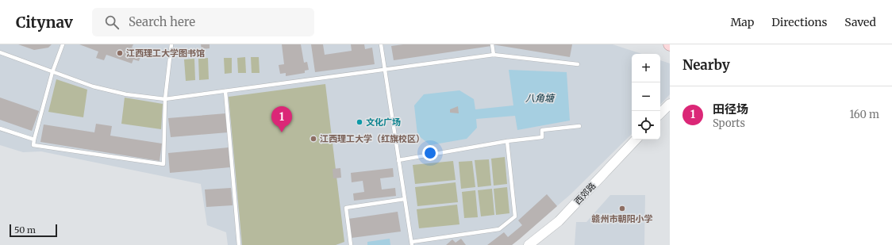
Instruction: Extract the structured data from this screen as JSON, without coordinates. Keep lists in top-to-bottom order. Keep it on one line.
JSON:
{"streets":{"street":["西郊路"]},"water":["八角塘"],"places":["江西理工大学图书馆","文化广场","江西理工大学（红旗校区）","赣州市朝阳小学"],"scale_bar":"50 m","page":{"header":"Citynav","search":"Search here","nav":["Map","Directions","Saved"],"heading":"Nearby","map_buttons":["+","−"],"list":[{"mark":"1","name":"田径场","note":"Sports","value":"160 m"}],"pins":"1","scale":"50 m"}}
